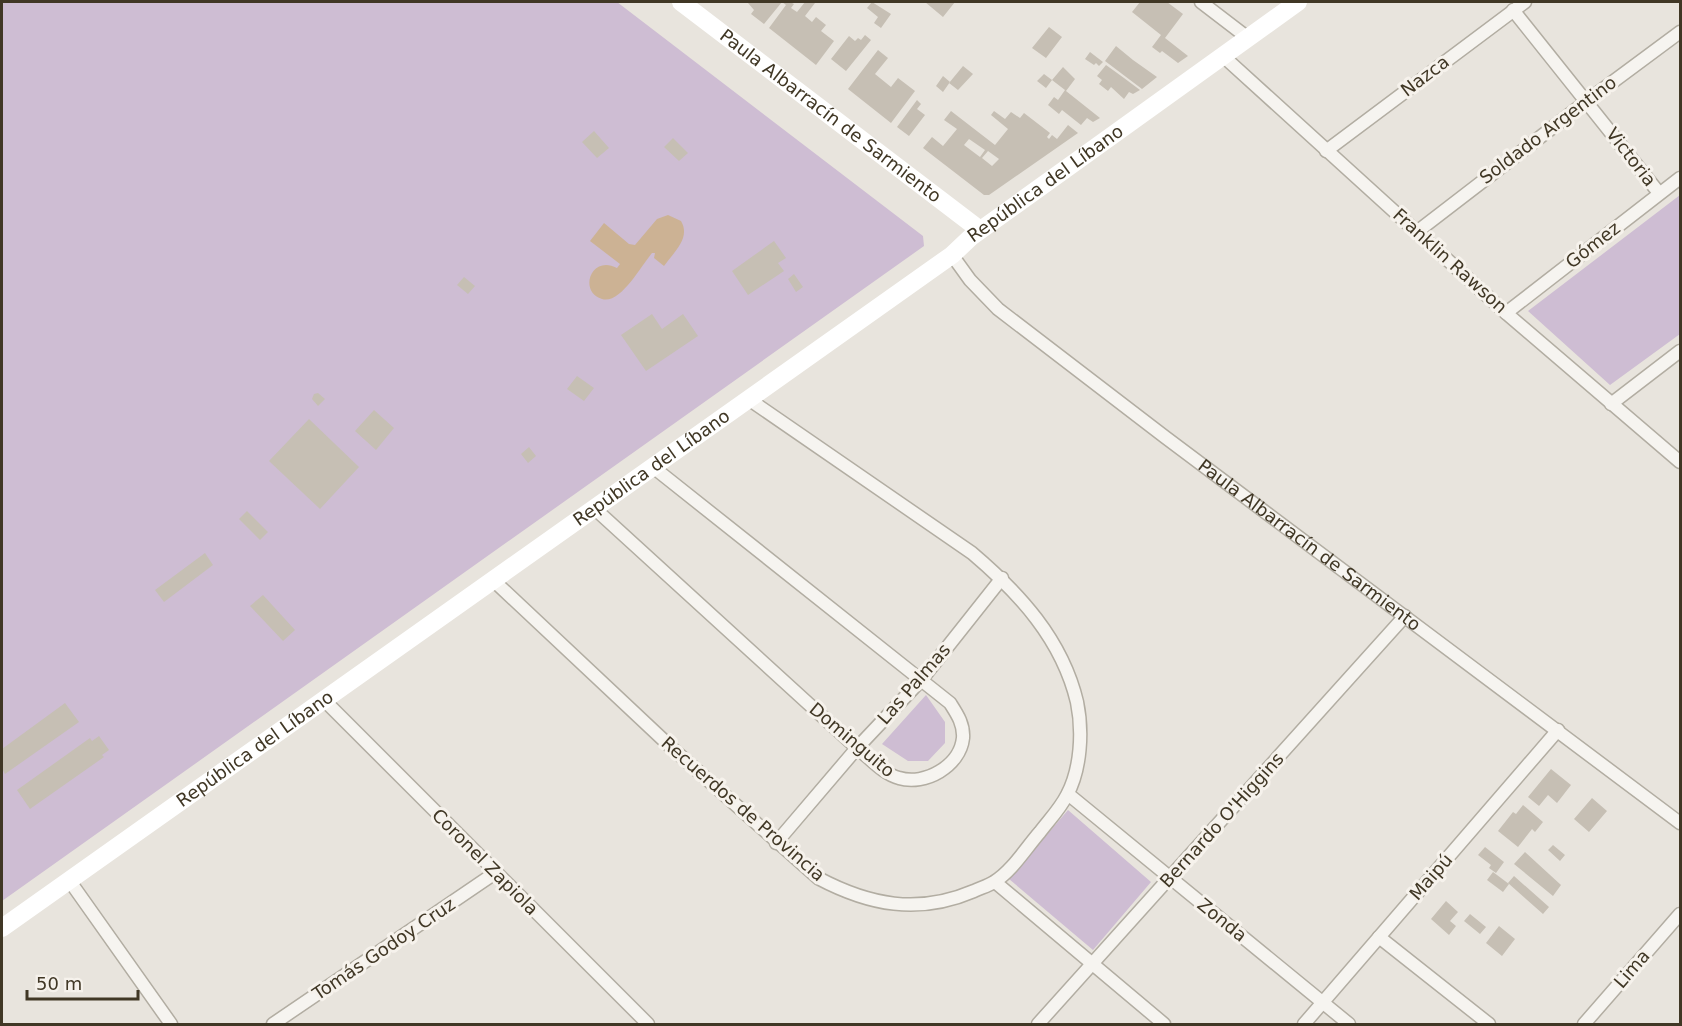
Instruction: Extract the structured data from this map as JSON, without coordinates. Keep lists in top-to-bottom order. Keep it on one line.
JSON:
{"streets":{"main road":["Paula Albarracín de Sarmiento","República del Líbano"],"street":["Nazca","Soldado Argentino","Victoria","Gómez","Franklin Rawson","Las Palmas","Dominguito","Recuerdos de Provincia","Bernardo O'Higgins","Coronel Zapiola","Maipú","Zonda","Tomás Godoy Cruz","Lima"]},"crossings":[["Nazca","Victoria"],["Nazca","Franklin Rawson"],["Paula Albarracín de Sarmiento","República del Líbano"],["Paula Albarracín de Sarmiento","Bernardo O'Higgins"],["Paula Albarracín de Sarmiento","Maipú"],["Soldado Argentino","Victoria"],["Soldado Argentino","Franklin Rawson"],["Victoria","Gómez"],["República del Líbano","Franklin Rawson"],["República del Líbano","Dominguito"],["República del Líbano","Recuerdos de Provincia"],["República del Líbano","Coronel Zapiola"],["Gómez","Franklin Rawson"],["Las Palmas","Dominguito"],["Las Palmas","Recuerdos de Provincia"],["Recuerdos de Provincia","Zonda"],["Bernardo O'Higgins","Zonda"],["Coronel Zapiola","Tomás Godoy Cruz"],["Maipú","Zonda"]],"scale_bar":"50 m"}
